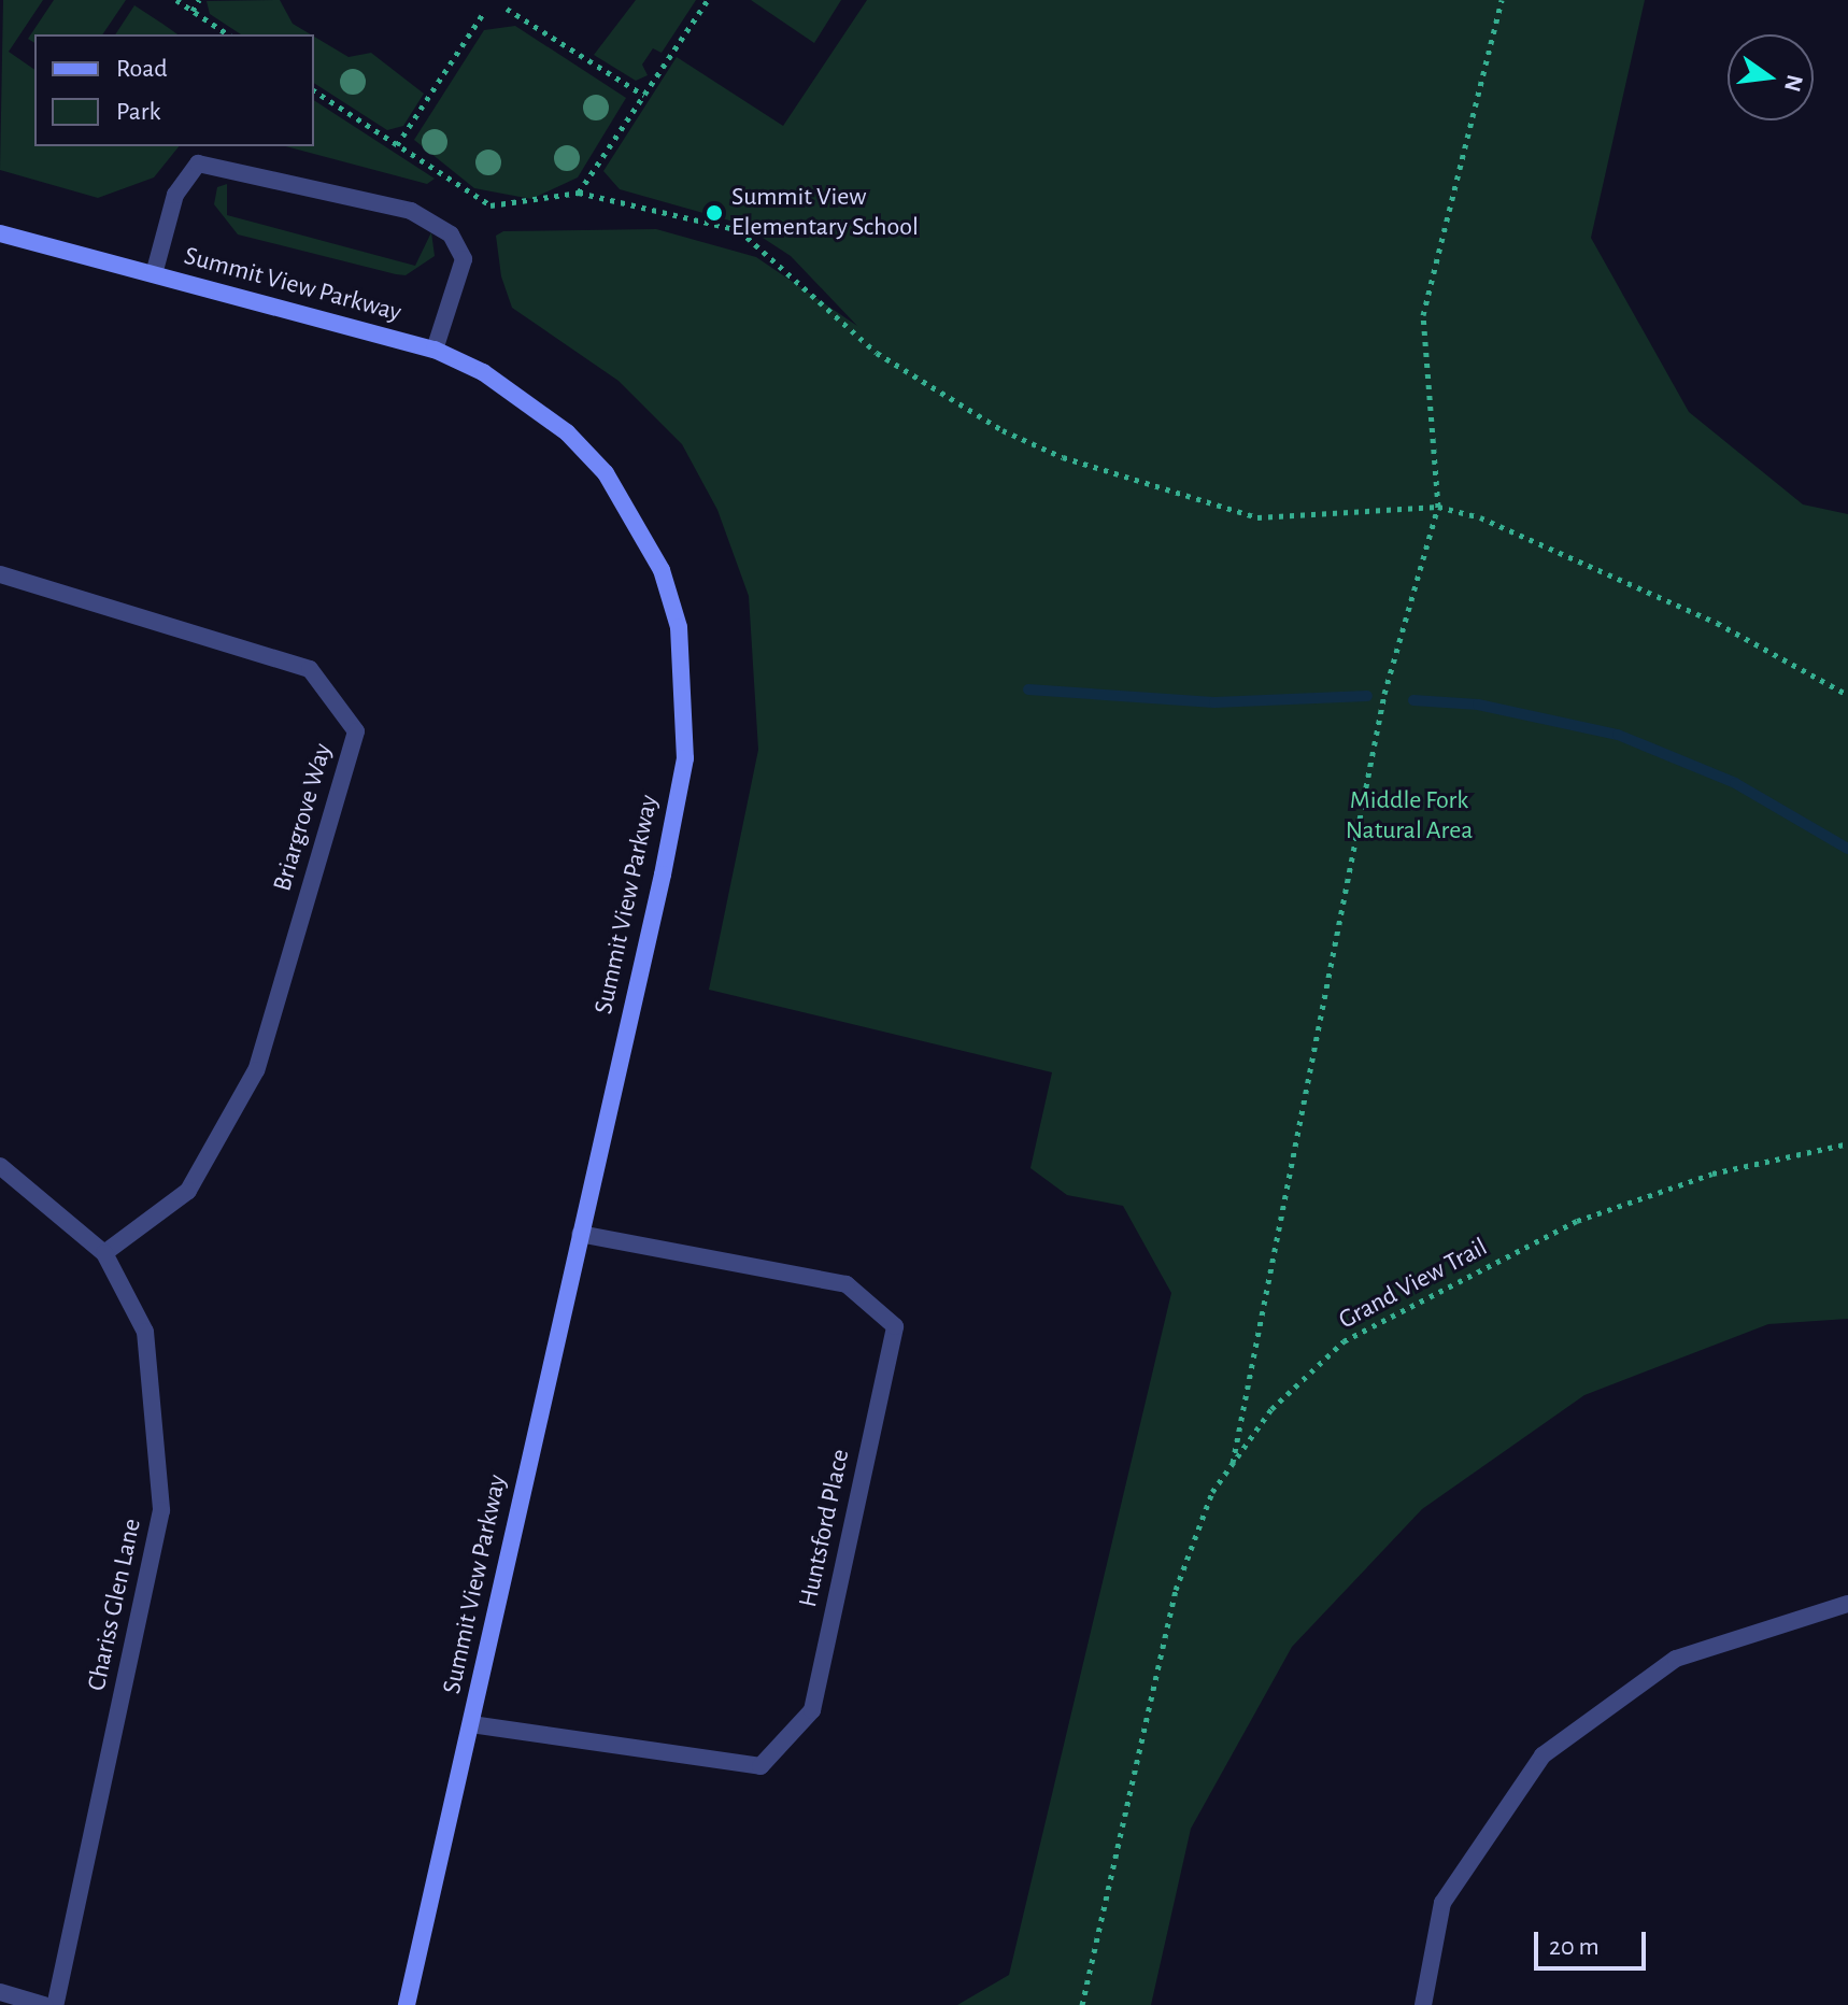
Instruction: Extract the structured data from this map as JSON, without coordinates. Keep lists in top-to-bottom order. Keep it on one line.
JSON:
{"streets":{"street":["Summit View Parkway","Briargrove Way","Huntsford Place","Chariss Glen Lane"],"path":["Grand View Trail"]},"crossings":[["Summit View Parkway","Huntsford Place"],["Briargrove Way","Chariss Glen Lane"]],"parks":["Middle Fork Natural Area"],"places":["Summit View Elementary School"],"legend":["Road","Park"],"scale_bar":"20 m","north":"right"}
